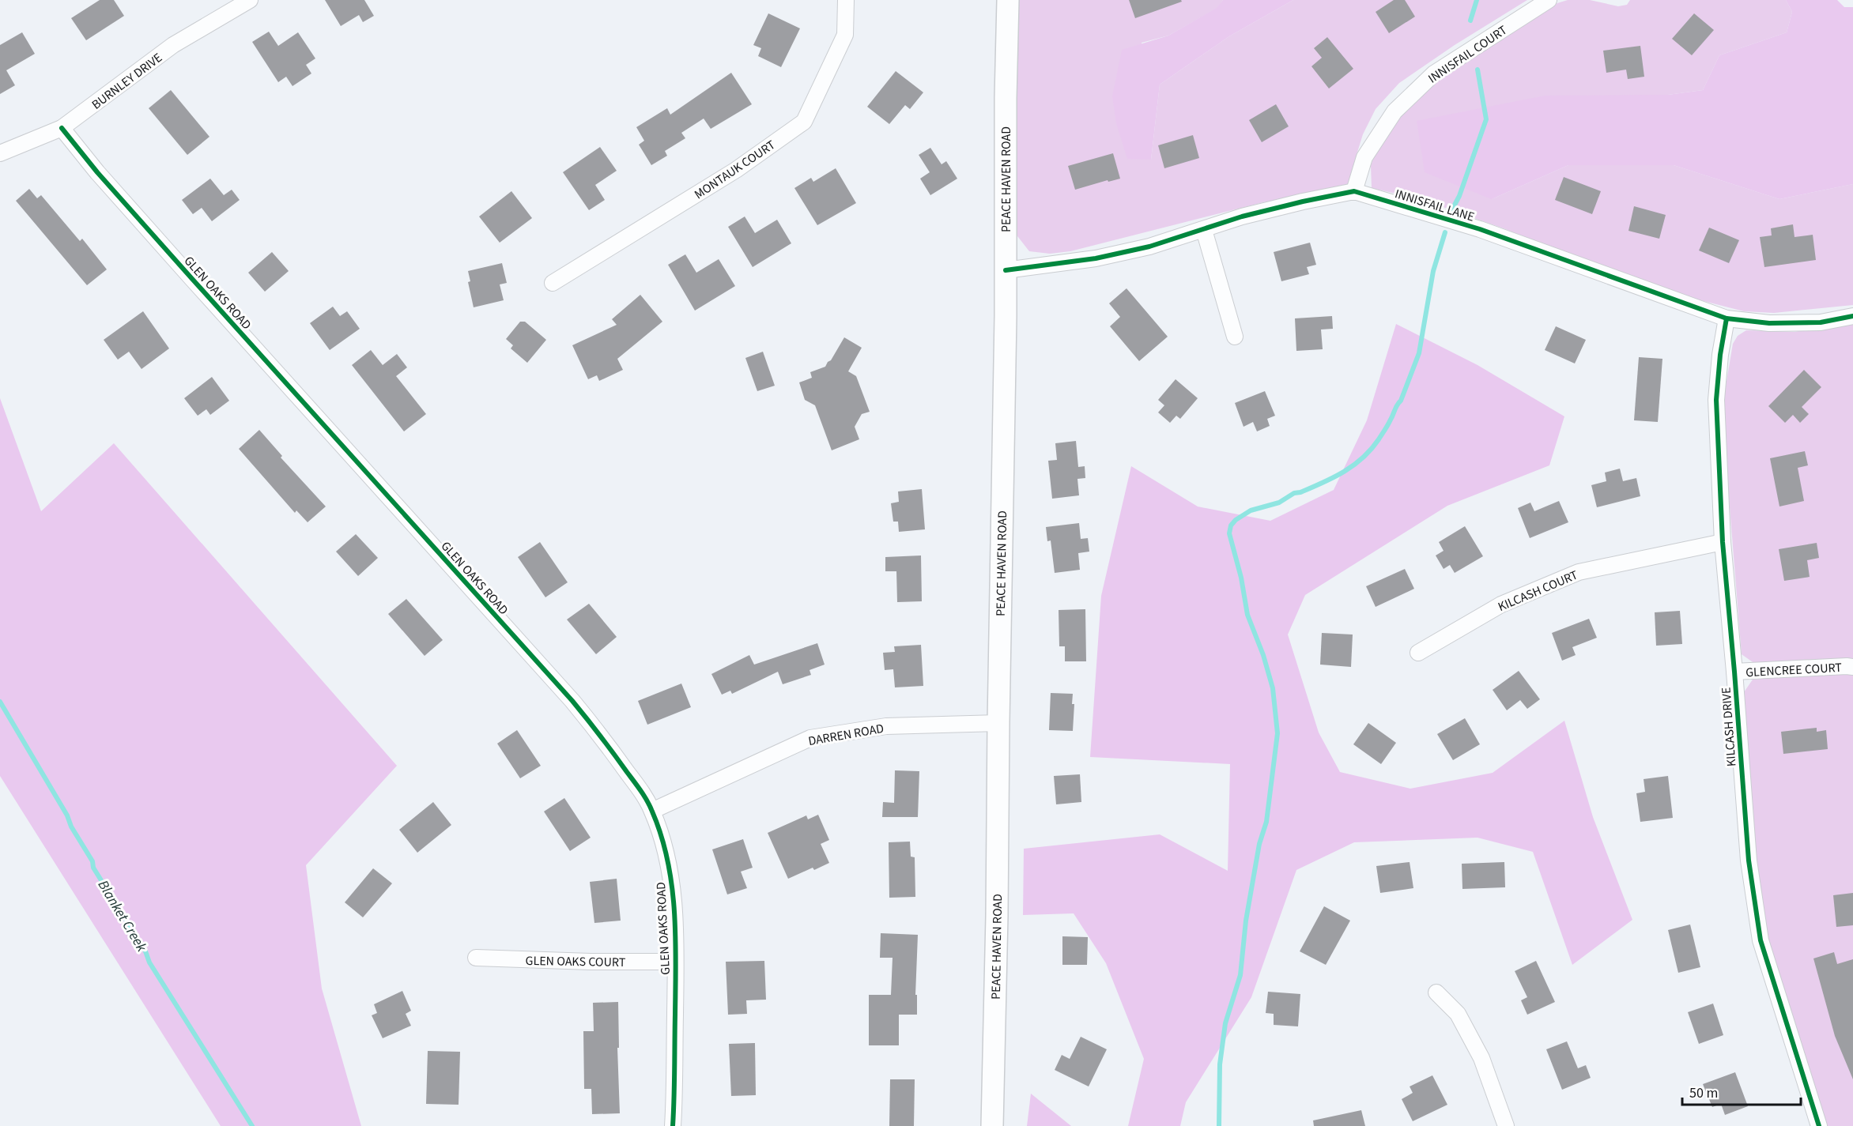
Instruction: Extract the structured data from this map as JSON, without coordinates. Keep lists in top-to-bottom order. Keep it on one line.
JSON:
{"streets":{"main road":["PEACE HAVEN ROAD"],"street":["INNISFAIL COURT","BURNLEY DRIVE","MONTAUK COURT","INNISFAIL LANE","GLEN OAKS ROAD","KILCASH COURT","GLENCREE COURT","KILCASH DRIVE","DARREN ROAD","GLEN OAKS COURT"]},"crossings":[["INNISFAIL COURT","INNISFAIL LANE"],["BURNLEY DRIVE","GLEN OAKS ROAD"],["PEACE HAVEN ROAD","INNISFAIL LANE"],["PEACE HAVEN ROAD","DARREN ROAD"],["INNISFAIL LANE","KILCASH DRIVE"],["GLEN OAKS ROAD","DARREN ROAD"],["GLEN OAKS ROAD","GLEN OAKS COURT"],["KILCASH COURT","KILCASH DRIVE"],["GLENCREE COURT","KILCASH DRIVE"]],"water":["Blanket Creek"],"scale_bar":"50 m"}
